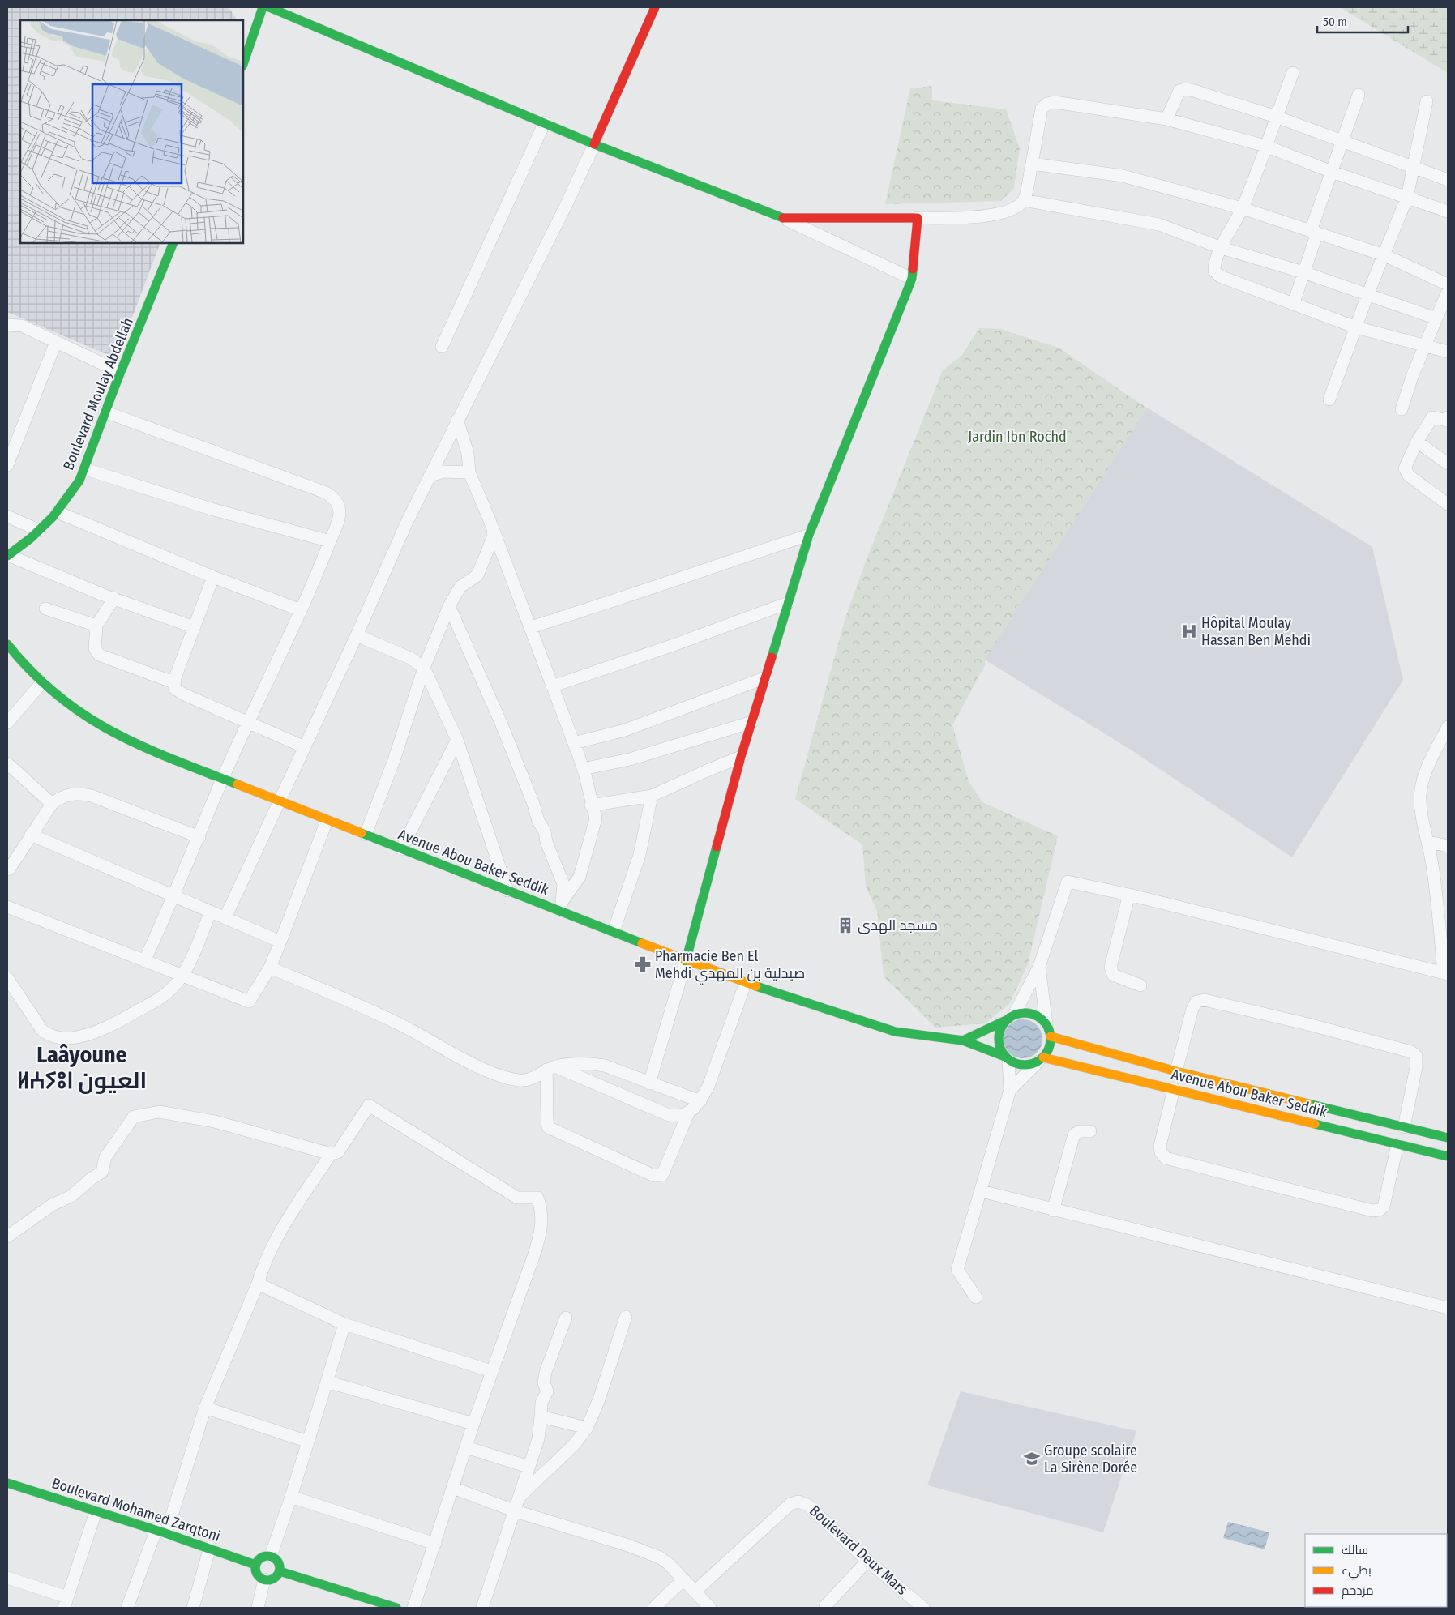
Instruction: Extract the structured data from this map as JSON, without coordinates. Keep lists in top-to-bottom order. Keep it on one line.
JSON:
{"streets":{"main road":["Boulevard Moulay Abdellah","Avenue Abou Baker Seddik","Boulevard Mohamed Zarqtoni"],"street":["Boulevard Deux Mars"]},"districts":["Laâyoune ⵍⵄⵢⵓⵏ العيون"],"parks":["Jardin Ibn Rochd"],"places":{"hospital":["Hôpital Moulay Hassan Ben Mehdi"],"building":["مسجد الهدى"],"pharmacy":["Pharmacie Ben El Mehdi صيدلية بن المهدي"],"school or university":["Groupe scolaire La Sirène Dorée"]},"legend":["سالك","بطيء","مزدحم"],"scale_bar":"50 m"}
